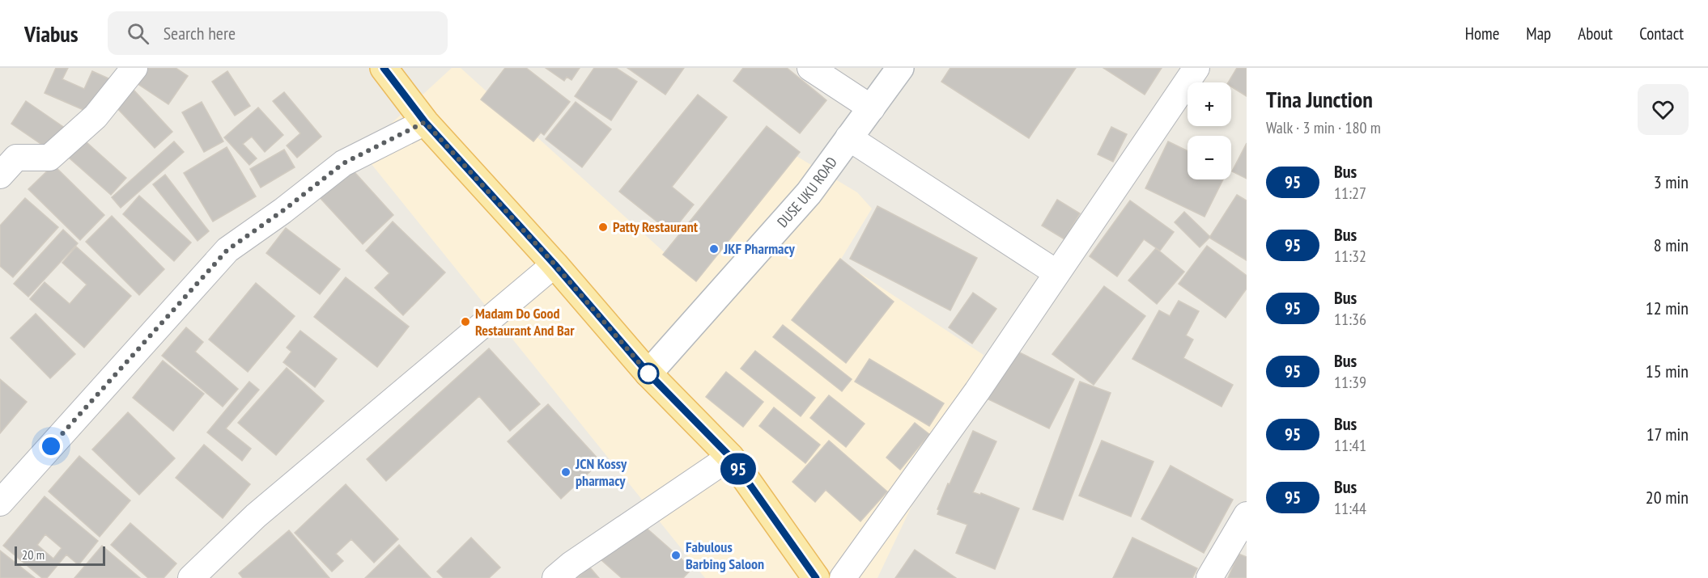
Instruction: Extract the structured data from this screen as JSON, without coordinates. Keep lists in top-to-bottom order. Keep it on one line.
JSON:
{"streets":{"street":["DUSE UKU ROAD"]},"places":["Patty Restaurant","JKF Pharmacy","Madam Do Good Restaurant And Bar","JCN Kossy pharmacy","Fabulous Barbing Saloon"],"lines":["bus line 95"],"scale_bar":"20 m","page":{"header":"Viabus","search":"Search here","nav":["Home","Map","About","Contact"],"on_map":"95","heading":["Tina Junction","Walk · 3 min · 180 m"],"map_buttons":["+","−"],"list":[{"mark":"95","name":"Bus","note":"11:27","value":"3 min"},{"mark":"95","name":"Bus","note":"11:32","value":"8 min"},{"mark":"95","name":"Bus","note":"11:36","value":"12 min"},{"mark":"95","name":"Bus","note":"11:39","value":"15 min"},{"mark":"95","name":"Bus","note":"11:41","value":"17 min"},{"mark":"95","name":"Bus","note":"11:44","value":"20 min"}],"scale":"20 m"}}
